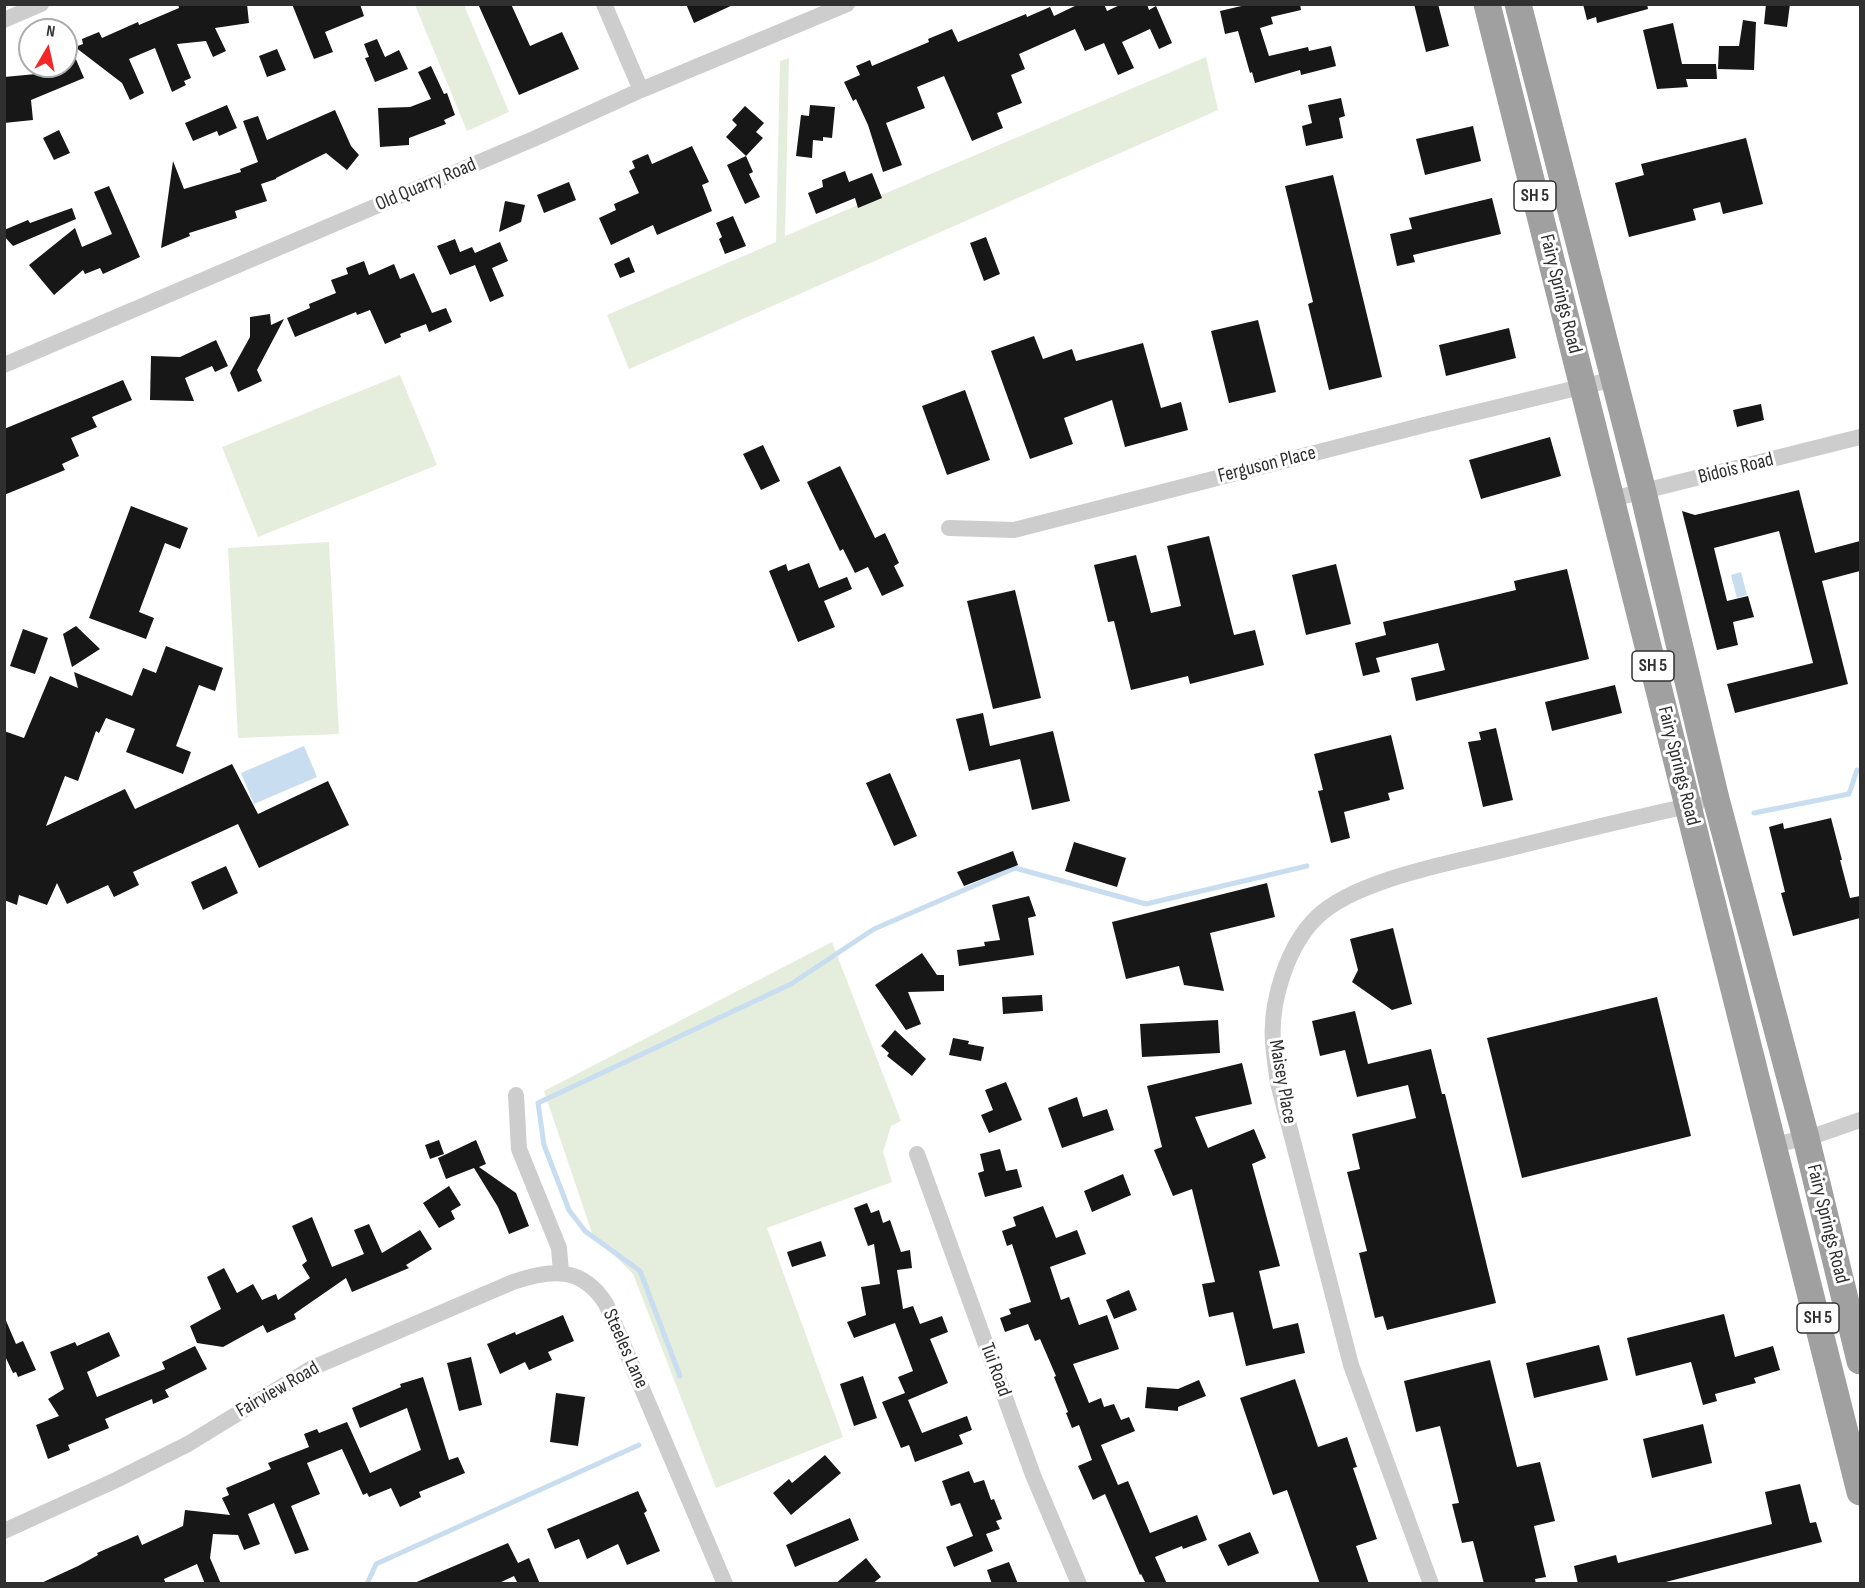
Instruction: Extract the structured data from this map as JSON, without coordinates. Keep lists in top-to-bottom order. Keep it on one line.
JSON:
{"streets":{"highway":["SH 5","Fairy Springs Road"],"street":["Old Quarry Road","Ferguson Place","Bidois Road","Maisey Place","Steeles Lane","Tui Road","Fairview Road"]},"crossings":[["Fairy Springs Road","Ferguson Place"],["Fairy Springs Road","Bidois Road"],["Fairy Springs Road","Maisey Place"],["Steeles Lane","Fairview Road"]],"north":"top"}
